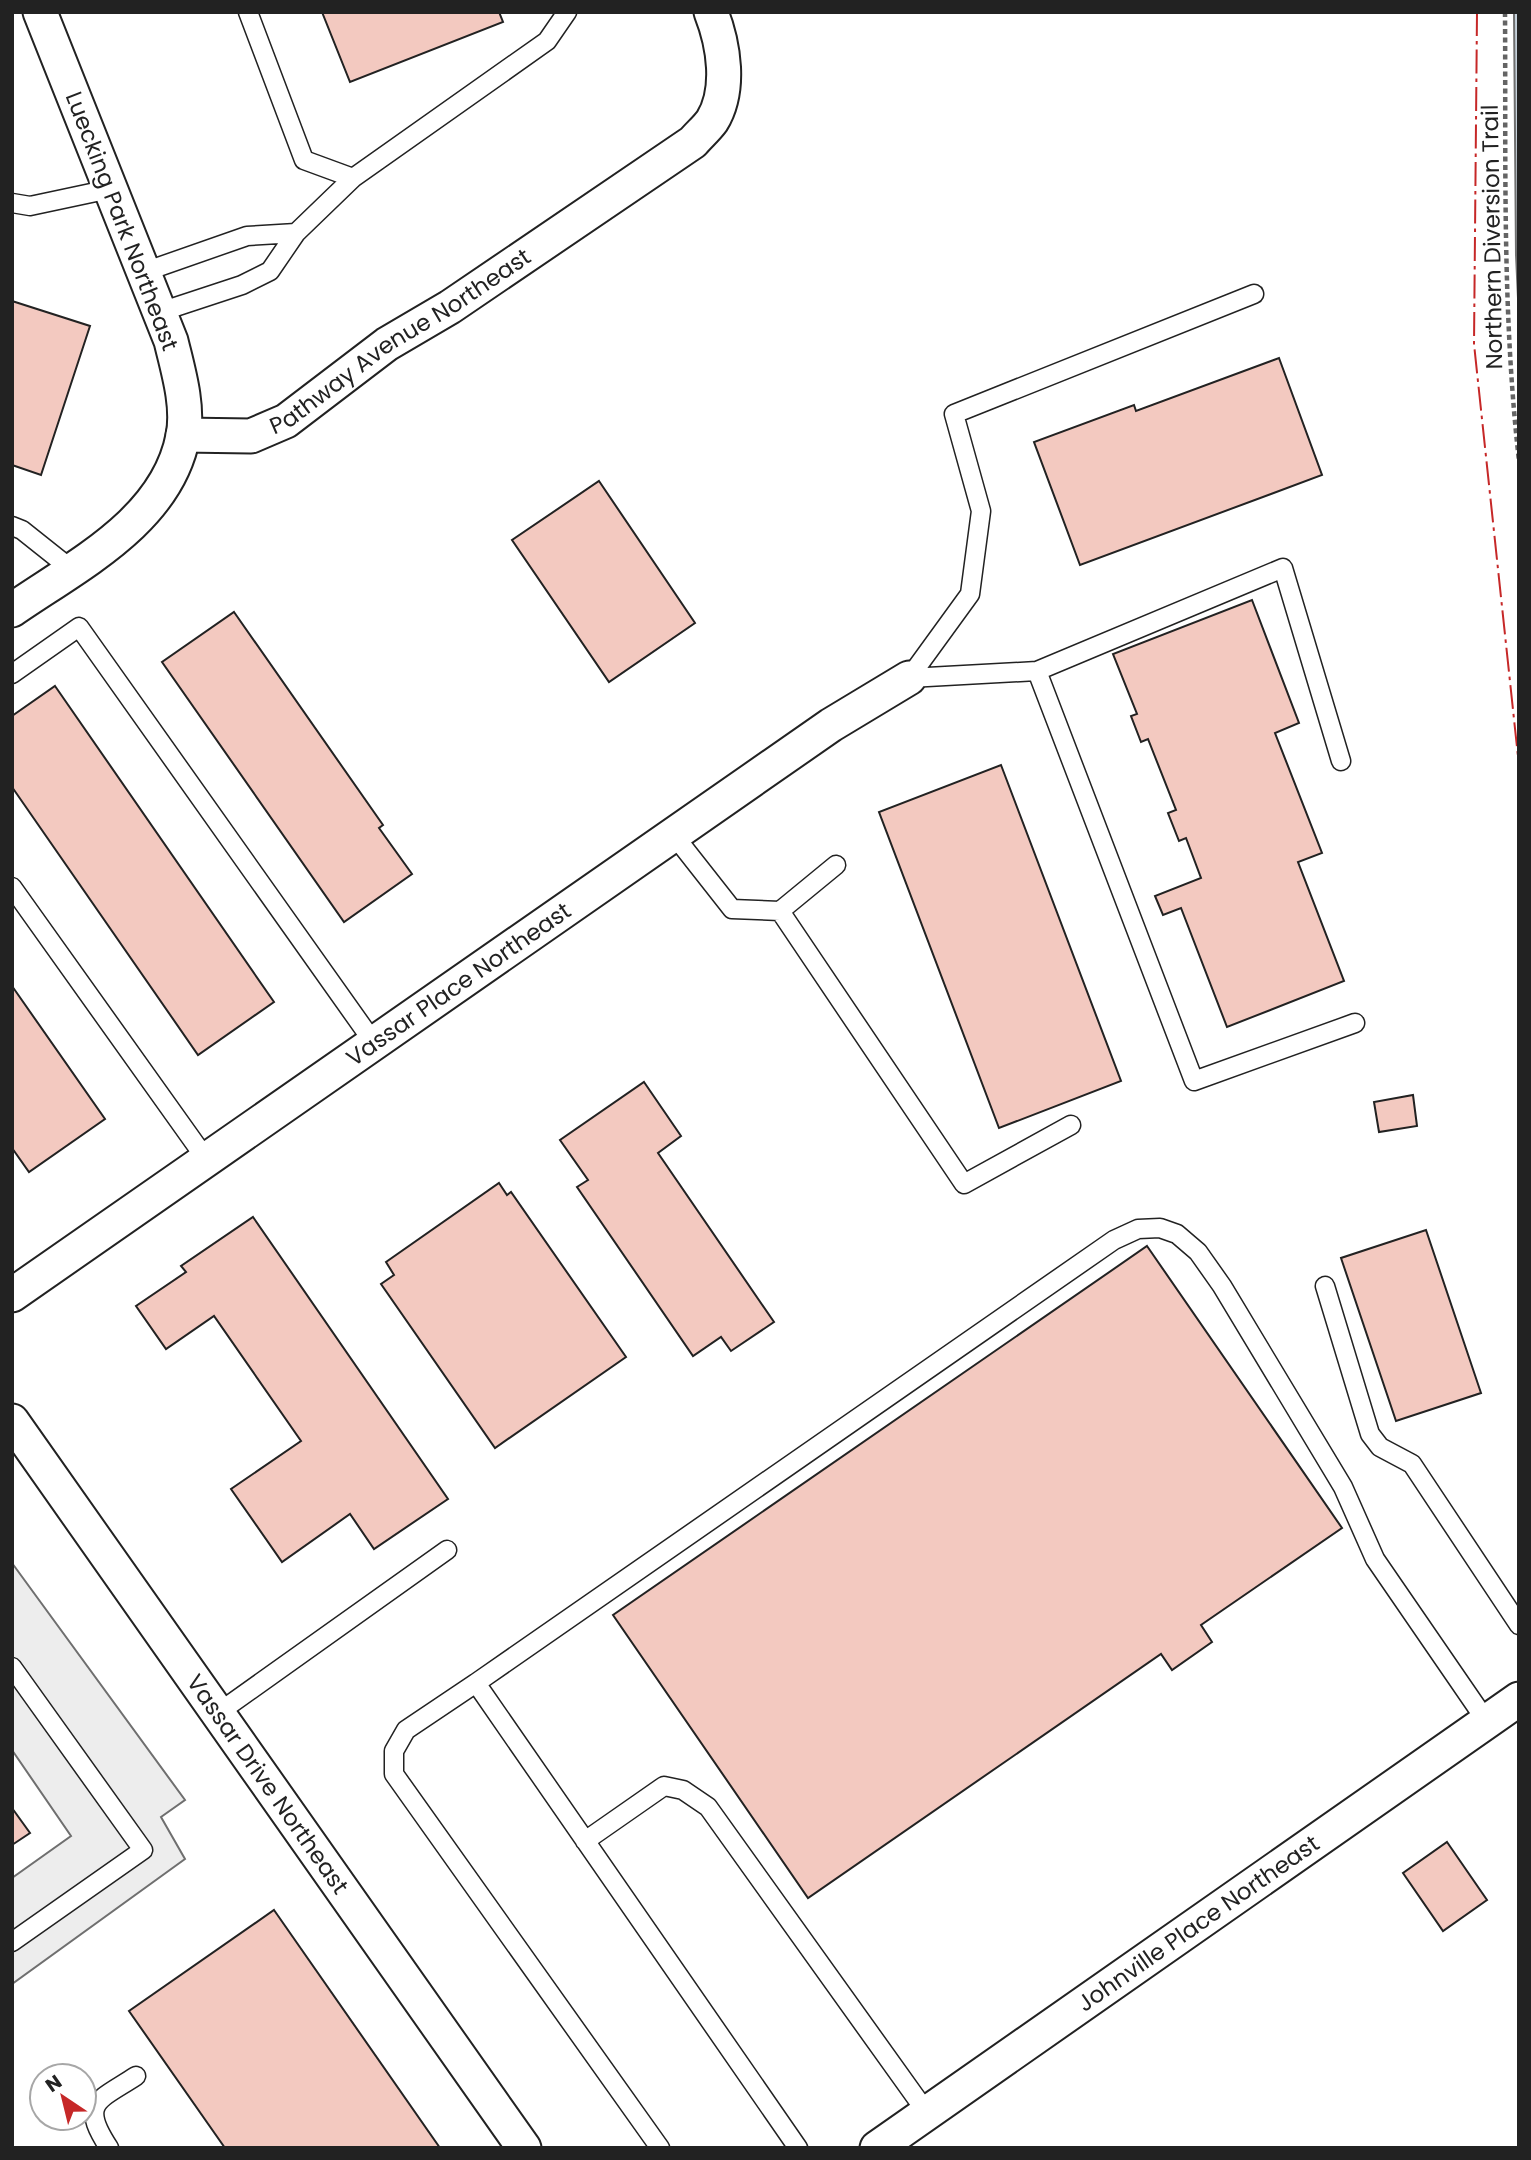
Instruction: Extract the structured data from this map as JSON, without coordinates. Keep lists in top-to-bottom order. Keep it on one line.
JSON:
{"streets":{"street":["Luecking Park Northeast","Pathway Avenue Northeast","Vassar Place Northeast","Vassar Drive Northeast","Johnville Place Northeast"],"path":["Northern Diversion Trail"]},"crossings":[["Luecking Park Northeast","Pathway Avenue Northeast"]],"north":"top left"}
